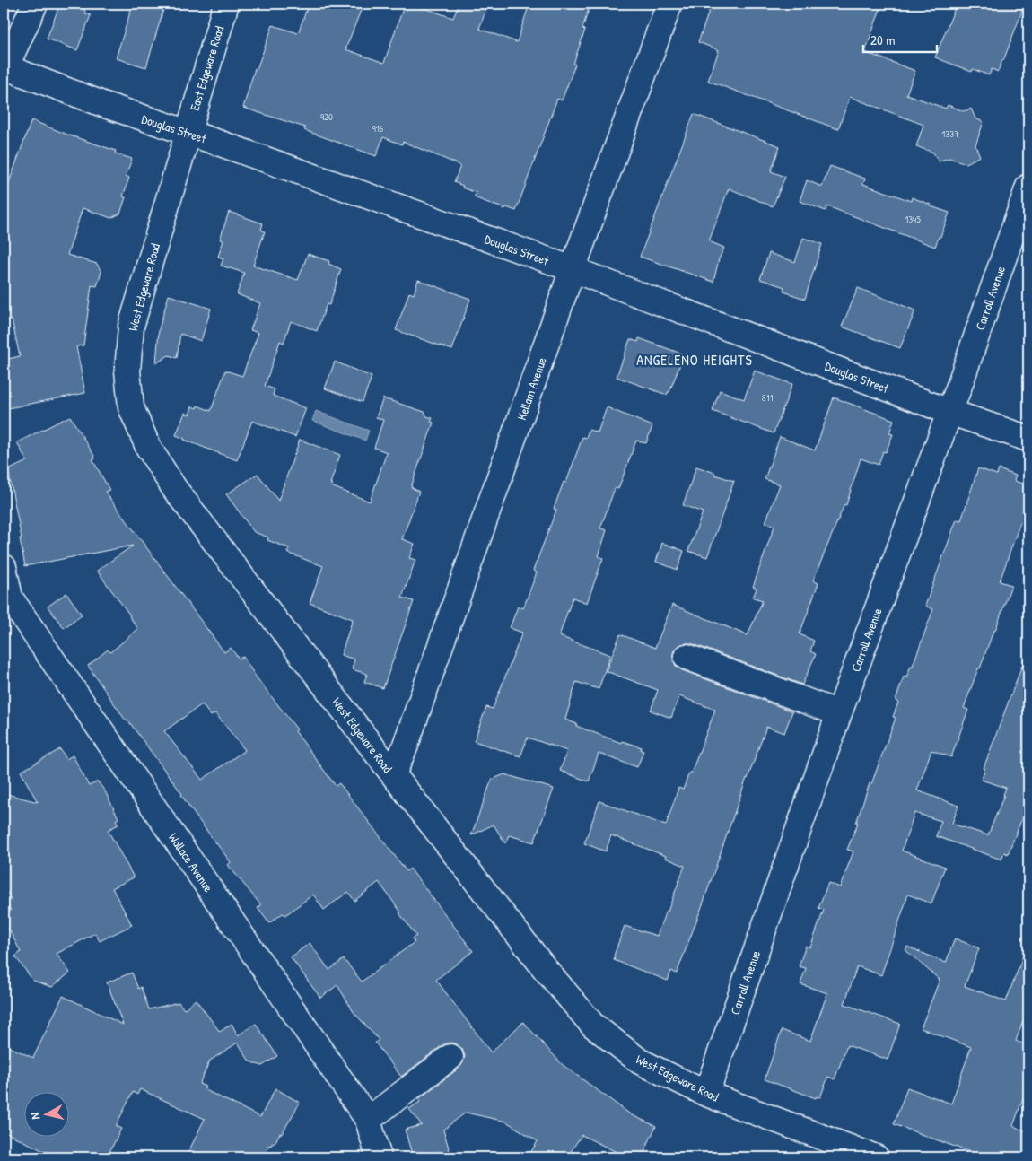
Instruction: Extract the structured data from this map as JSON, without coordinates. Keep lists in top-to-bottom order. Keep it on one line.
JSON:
{"streets":{"street":["East Edgeware Road","Douglas Street","West Edgeware Road","Carroll Avenue","Kellam Avenue","Wallace Avenue"]},"crossings":[["East Edgeware Road","Douglas Street"],["East Edgeware Road","West Edgeware Road"],["Douglas Street","West Edgeware Road"],["Douglas Street","Carroll Avenue"],["Douglas Street","Kellam Avenue"],["West Edgeware Road","Carroll Avenue"],["West Edgeware Road","Kellam Avenue"]],"districts":["ANGELENO HEIGHTS"],"house_numbers":["920","916","1337","1345","811"],"scale_bar":"20 m","north":"left"}
